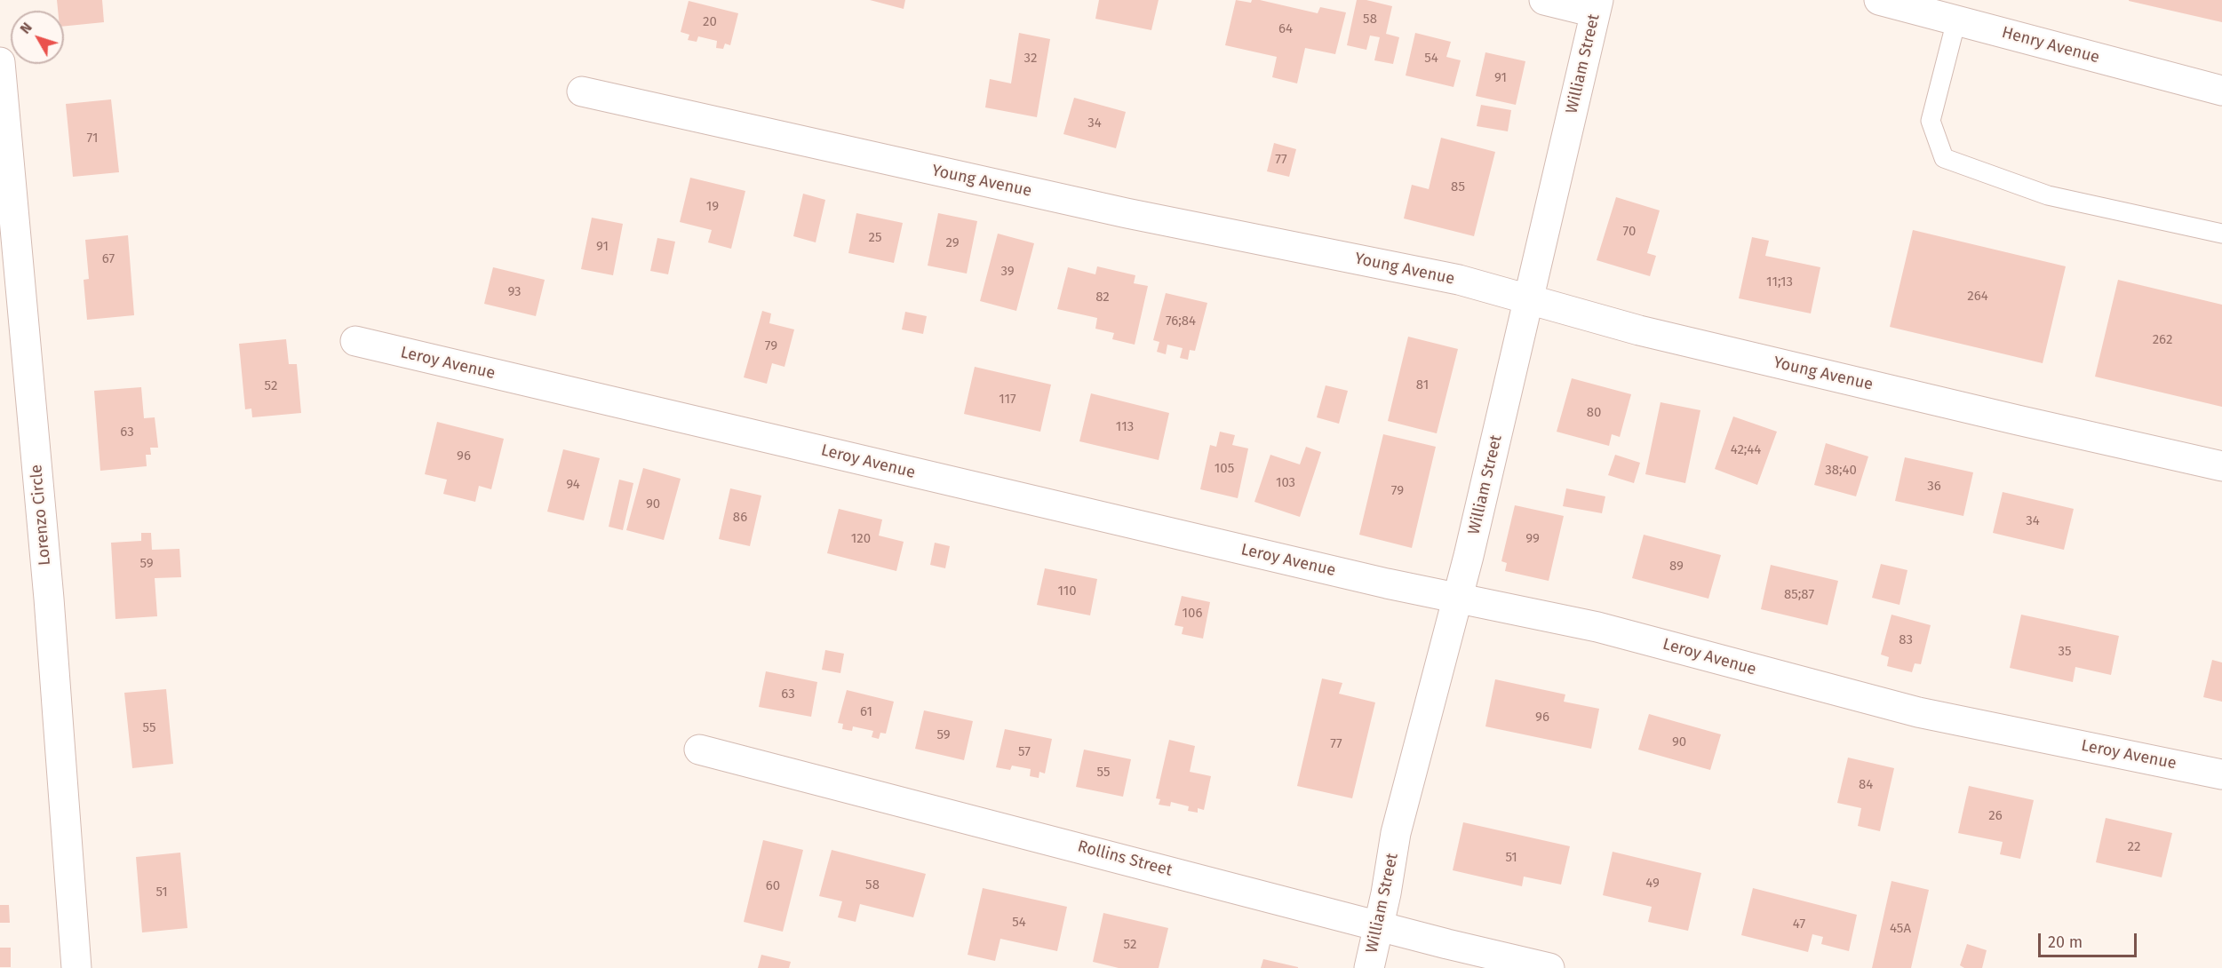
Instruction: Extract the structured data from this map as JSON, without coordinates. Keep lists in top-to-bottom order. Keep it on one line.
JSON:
{"streets":{"street":["Henry Avenue","William Street","Young Avenue","Leroy Avenue","Lorenzo Circle","Rollins Street"]},"crossings":[["William Street","Young Avenue"],["William Street","Leroy Avenue"],["William Street","Rollins Street"]],"house_numbers":["58","20","64","32","54","91","34","71","77","85","19","70","25","29","91","67","39","11;13","93","264","82","76;84","262","79","81","52","117","80","113","63","42;44","96","105","38;40","103","94","36","79","90","86","34","120","99","59","89","110","85;87","106","83","35","63","61","96","55","59","90","77","57","55","84","26","22","51","49","58","60","51","54","47","45A","52"],"scale_bar":"20 m","north":"top left"}
